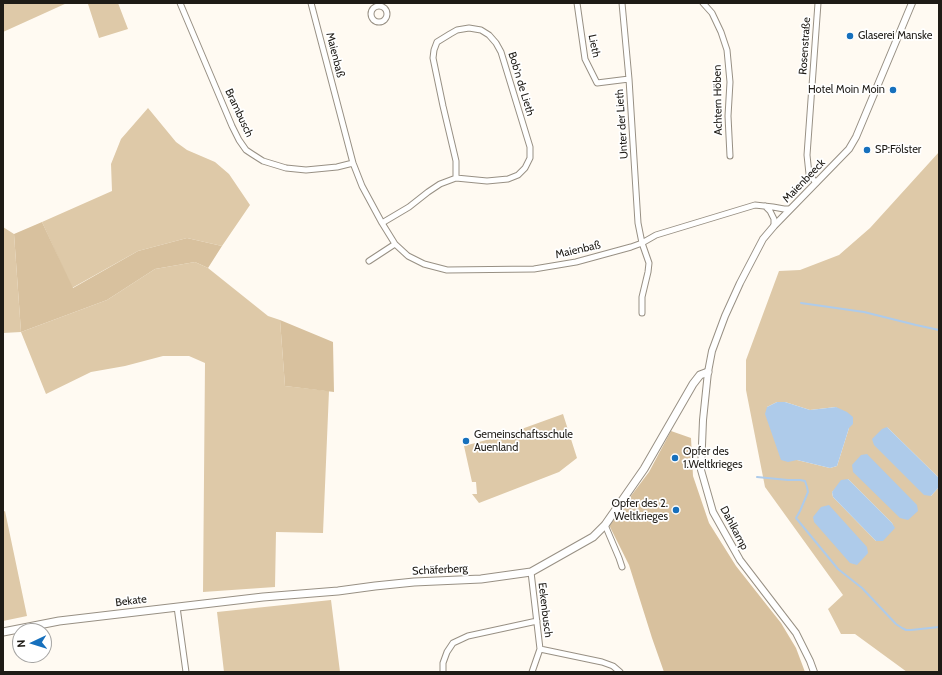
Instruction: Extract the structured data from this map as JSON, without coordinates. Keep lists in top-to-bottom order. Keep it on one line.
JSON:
{"streets":{"main road":["Schäferberg","Bekate"],"street":["Lieth","Rosenstraße","Maienbaß","Bob'n de Lieth","Achtern Höben","Brambusch","Unter der Lieth","Maienbeeck","Dahlkamp","Eekenbusch"]},"crossings":[["Lieth","Unter der Lieth"],["Rosenstraße","Maienbeeck"],["Maienbaß","Bob'n de Lieth"],["Maienbaß","Brambusch"],["Maienbaß","Unter der Lieth"],["Maienbaß","Maienbeeck"],["Maienbeeck","Dahlkamp"],["Maienbeeck","Schäferberg"],["Dahlkamp","Schäferberg"],["Schäferberg","Bekate"],["Schäferberg","Eekenbusch"]],"places":["Glaserei Manske","Hotel Moin Moin","SP:Fölster","Gemeinschaftsschule Auenland","Opfer des 1.Weltkrieges","Opfer des 2. Weltkrieges"],"north":"left"}
